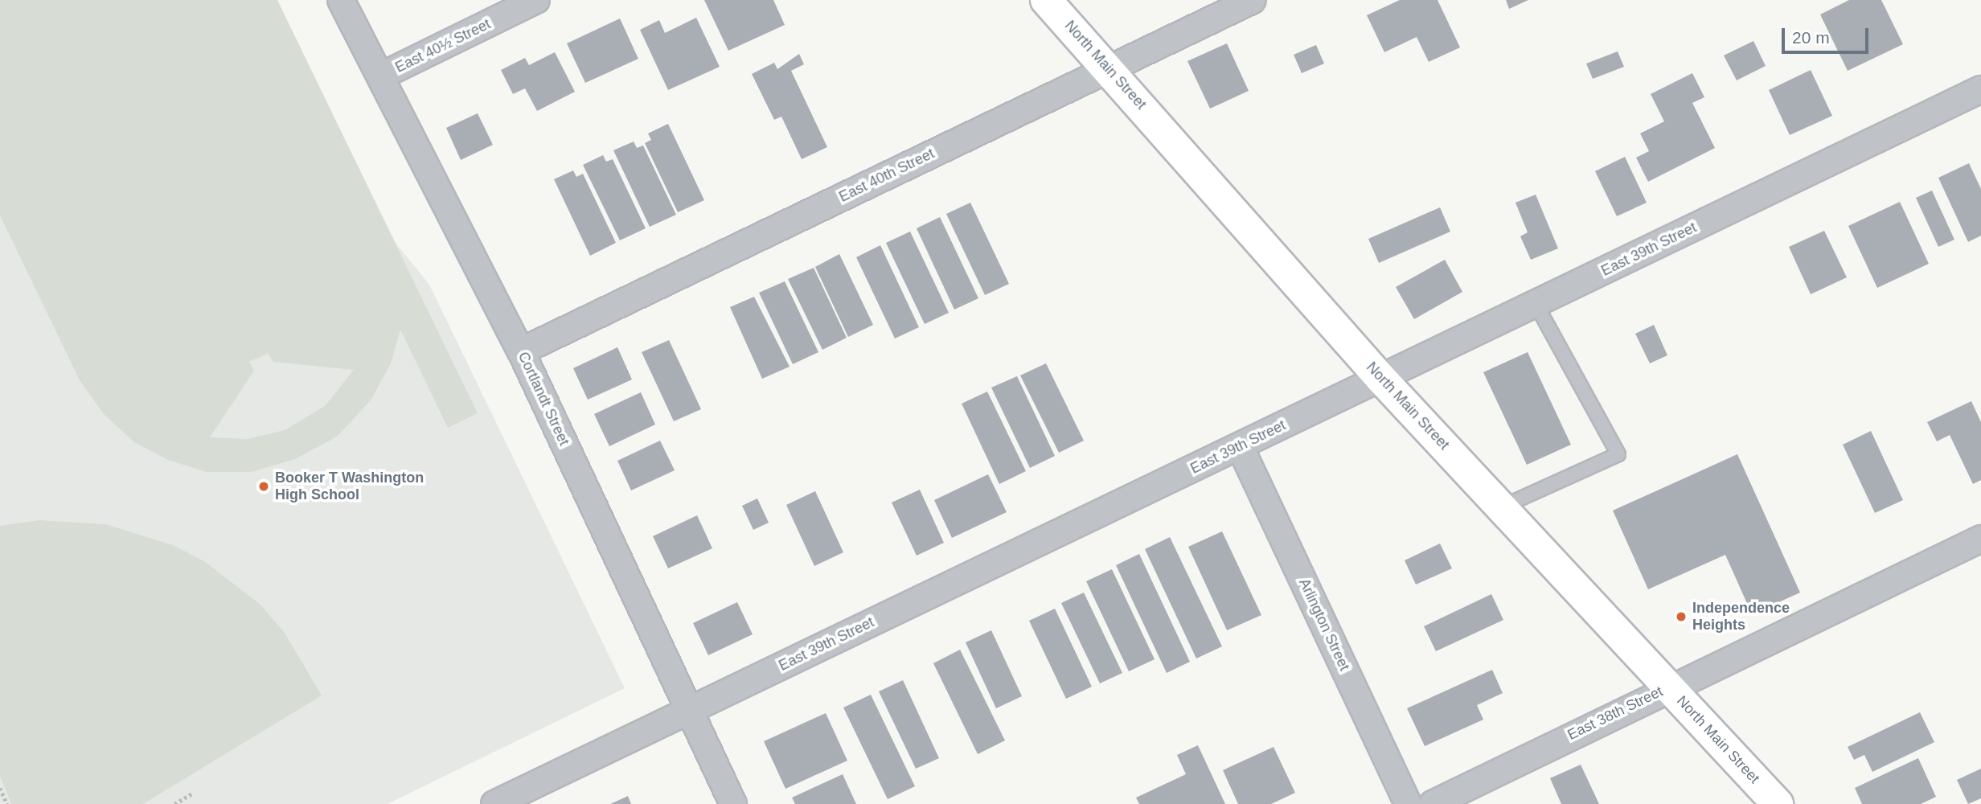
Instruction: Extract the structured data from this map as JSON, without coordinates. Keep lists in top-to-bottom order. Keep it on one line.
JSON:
{"streets":{"main road":["North Main Street"],"street":["East 40½ Street","East 40th Street","East 39th Street","Cortlandt Street","Arlington Street","East 38th Street"]},"crossings":[["East 40½ Street","Cortlandt Street"],["North Main Street","East 40th Street"],["North Main Street","East 39th Street"],["North Main Street","East 38th Street"],["East 40th Street","Cortlandt Street"],["East 39th Street","Cortlandt Street"],["East 39th Street","Arlington Street"]],"places":["Booker T Washington High School","Independence Heights"],"scale_bar":"20 m"}
